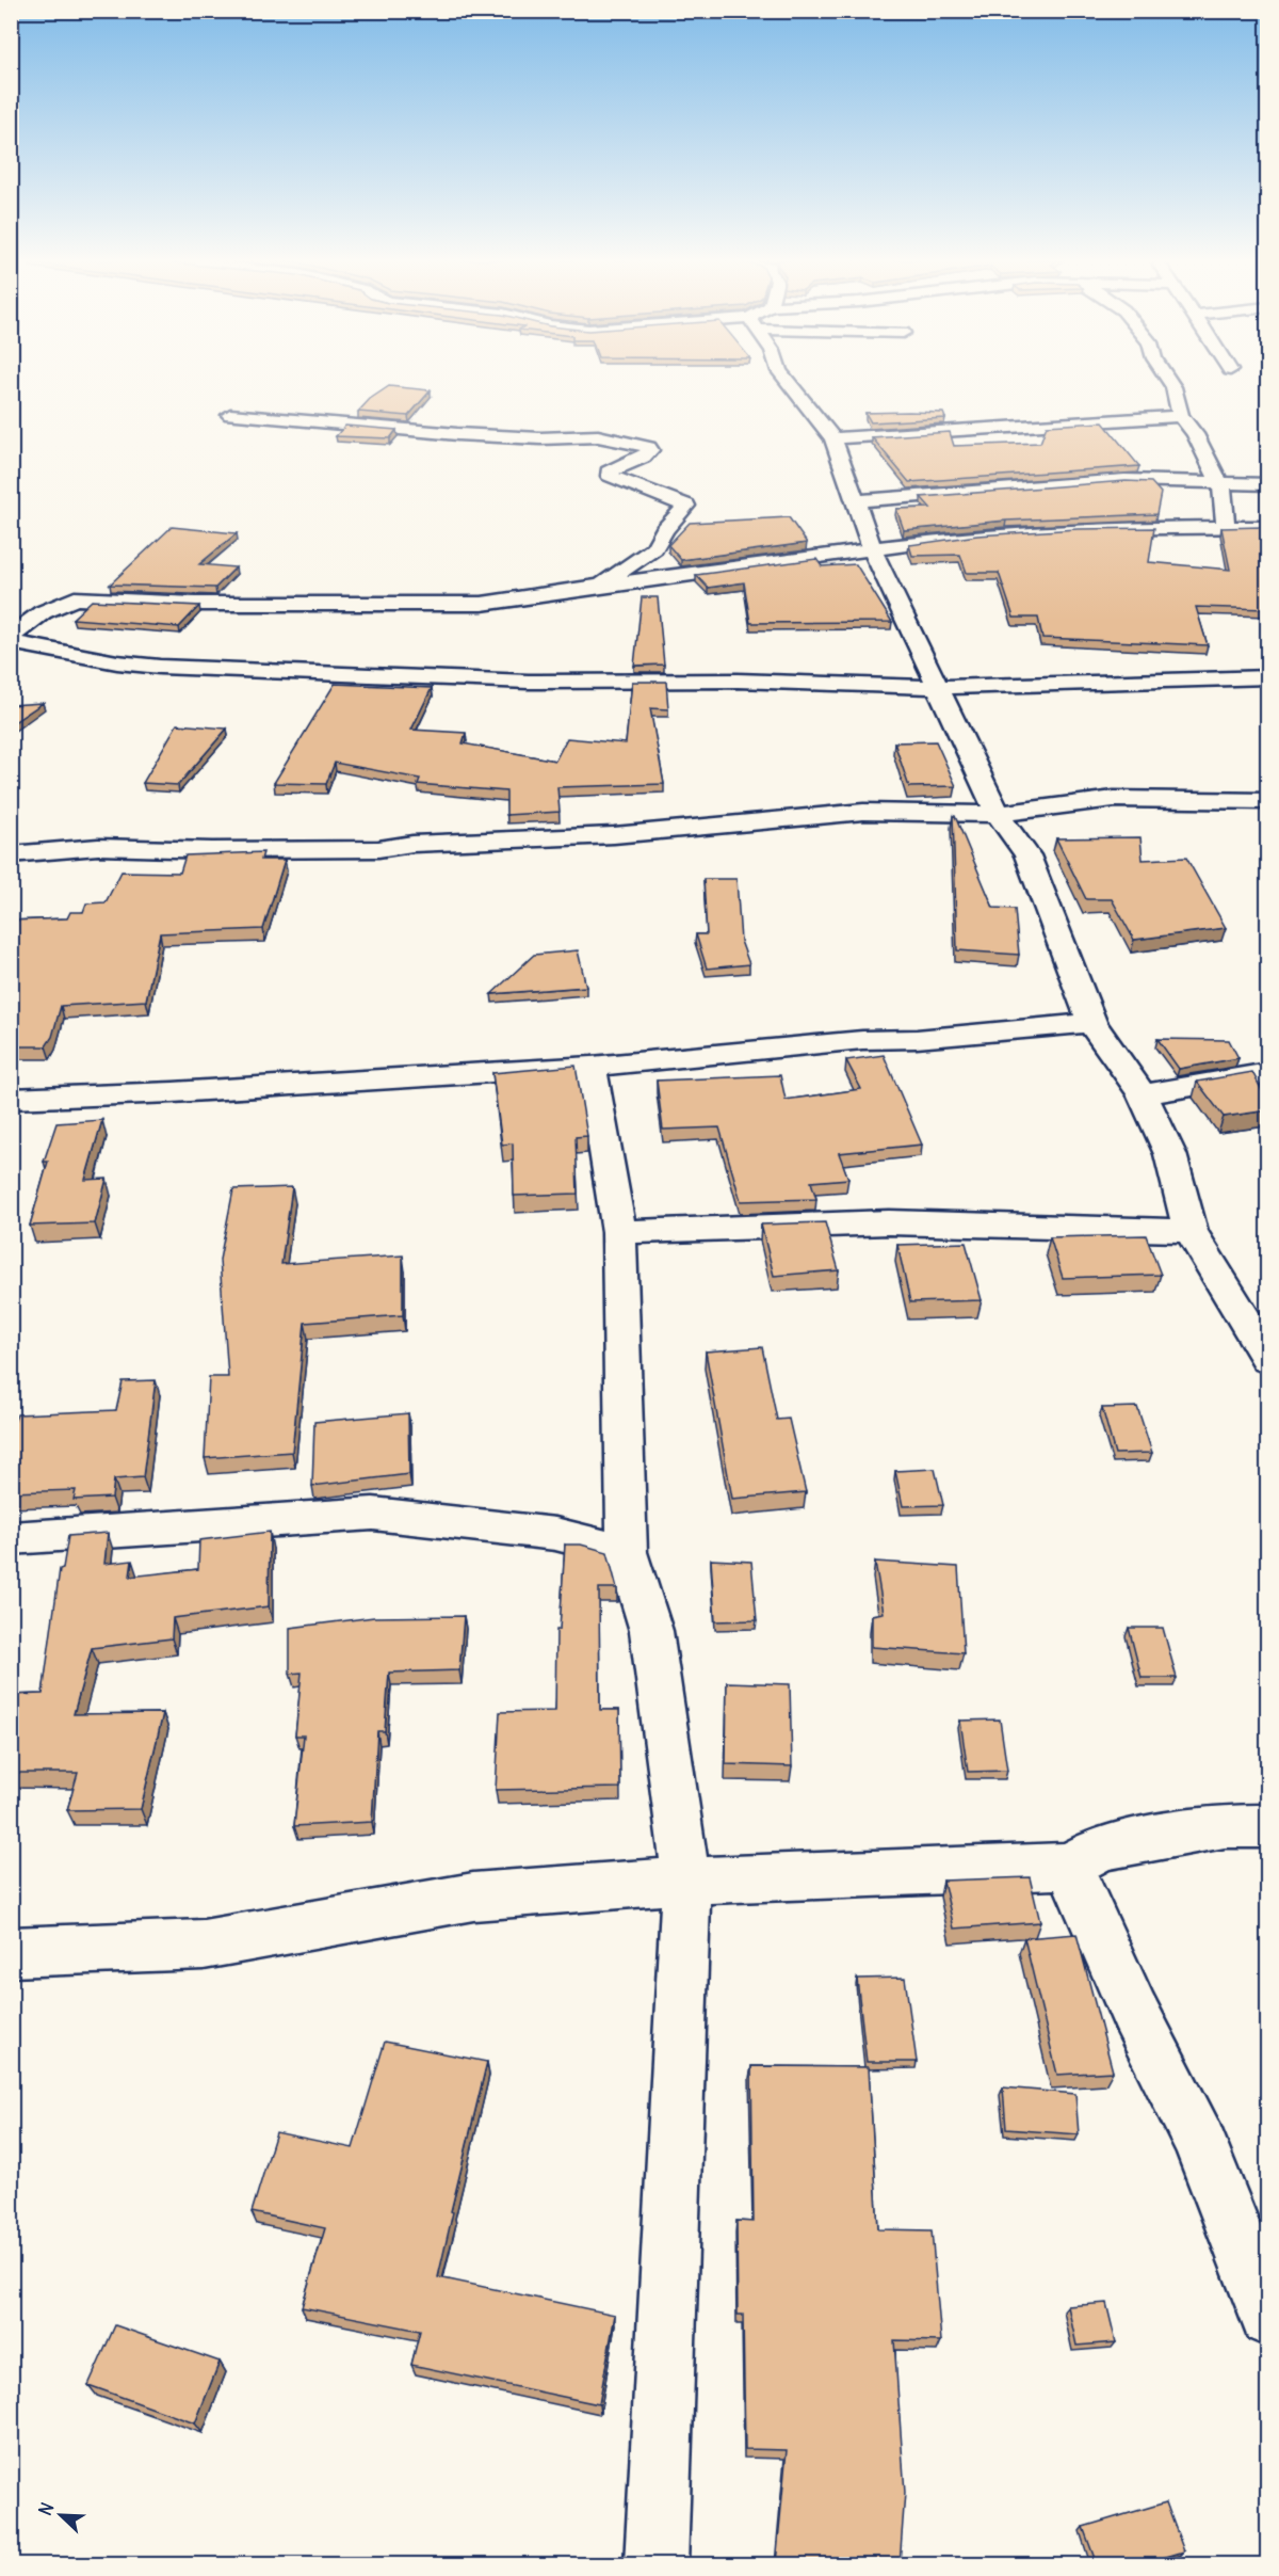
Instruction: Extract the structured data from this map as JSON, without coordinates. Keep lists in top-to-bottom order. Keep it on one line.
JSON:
{"north":"top left"}
